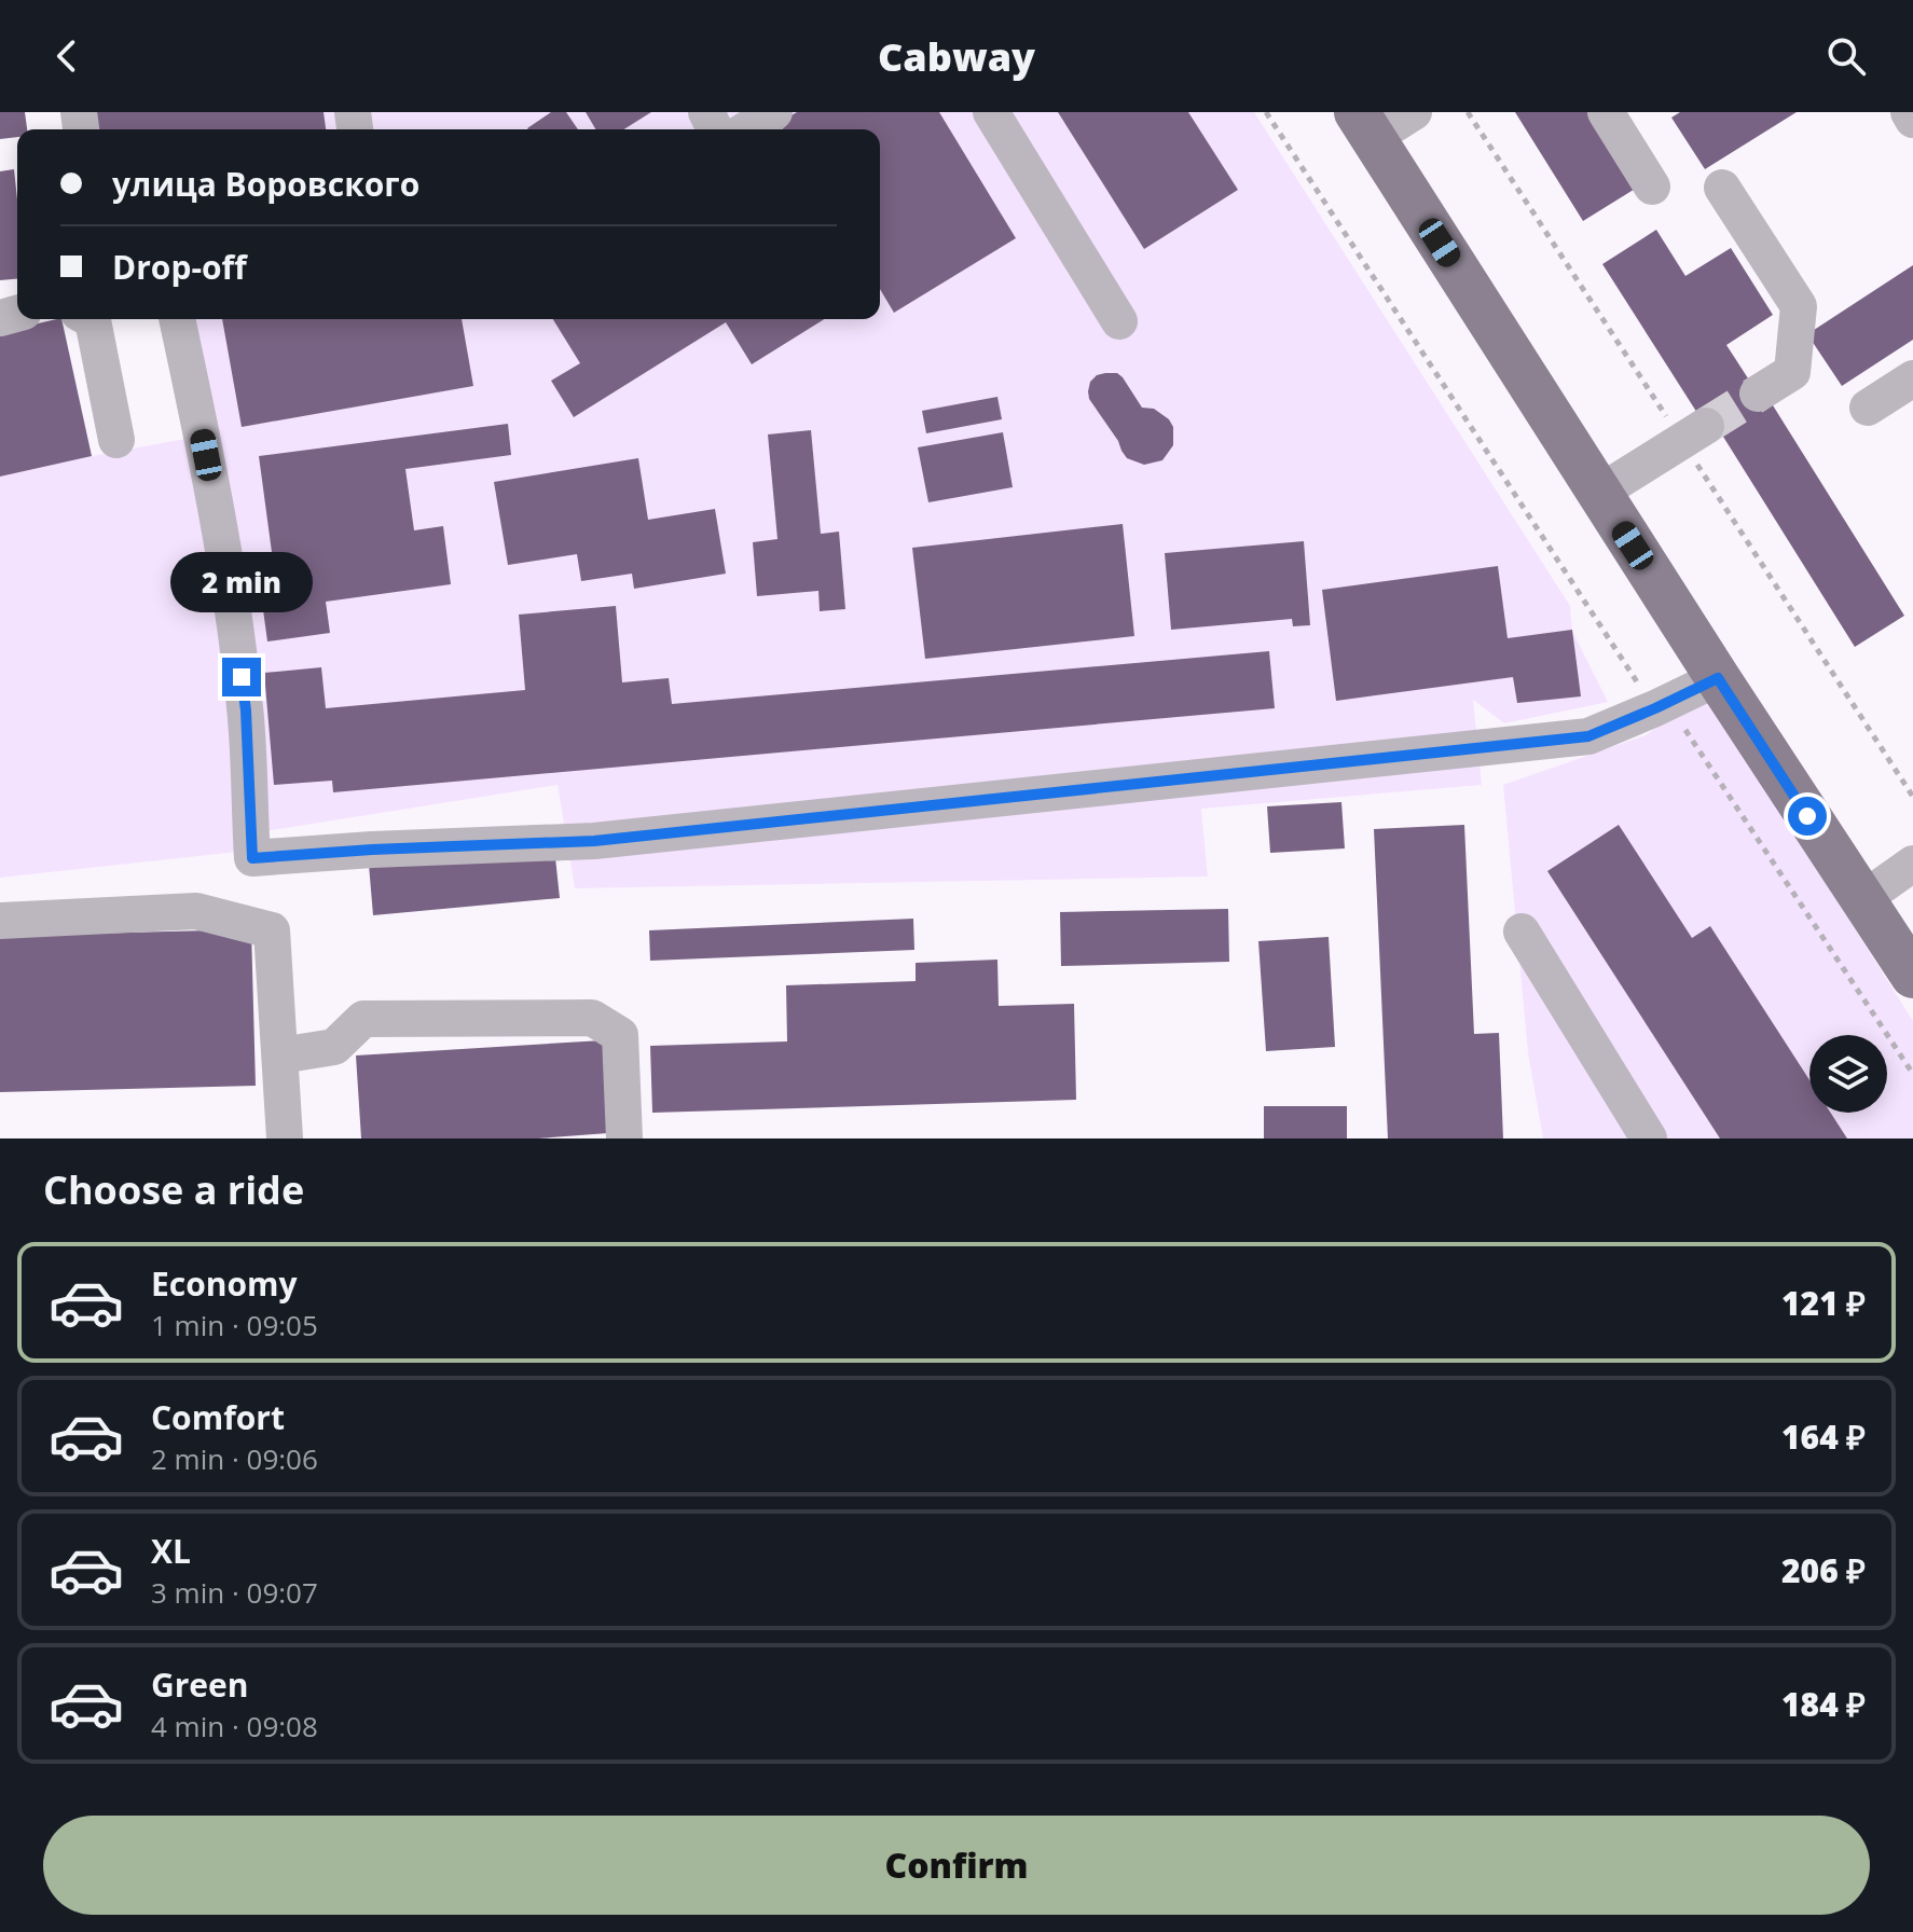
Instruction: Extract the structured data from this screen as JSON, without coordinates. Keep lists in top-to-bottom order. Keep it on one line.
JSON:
{"page":{"header":"Cabway","banner":["улица Воровского","Drop-off"],"bubble":"2 min","heading":"Choose a ride","list":[{"name":"Economy","note":"1 min · 09:05","value":"121 ₽"},{"name":"Comfort","note":"2 min · 09:06","value":"164 ₽"},{"name":"XL","note":"3 min · 09:07","value":"206 ₽"},{"name":"Green","note":"4 min · 09:08","value":"184 ₽"}],"buttons":"Confirm"}}
